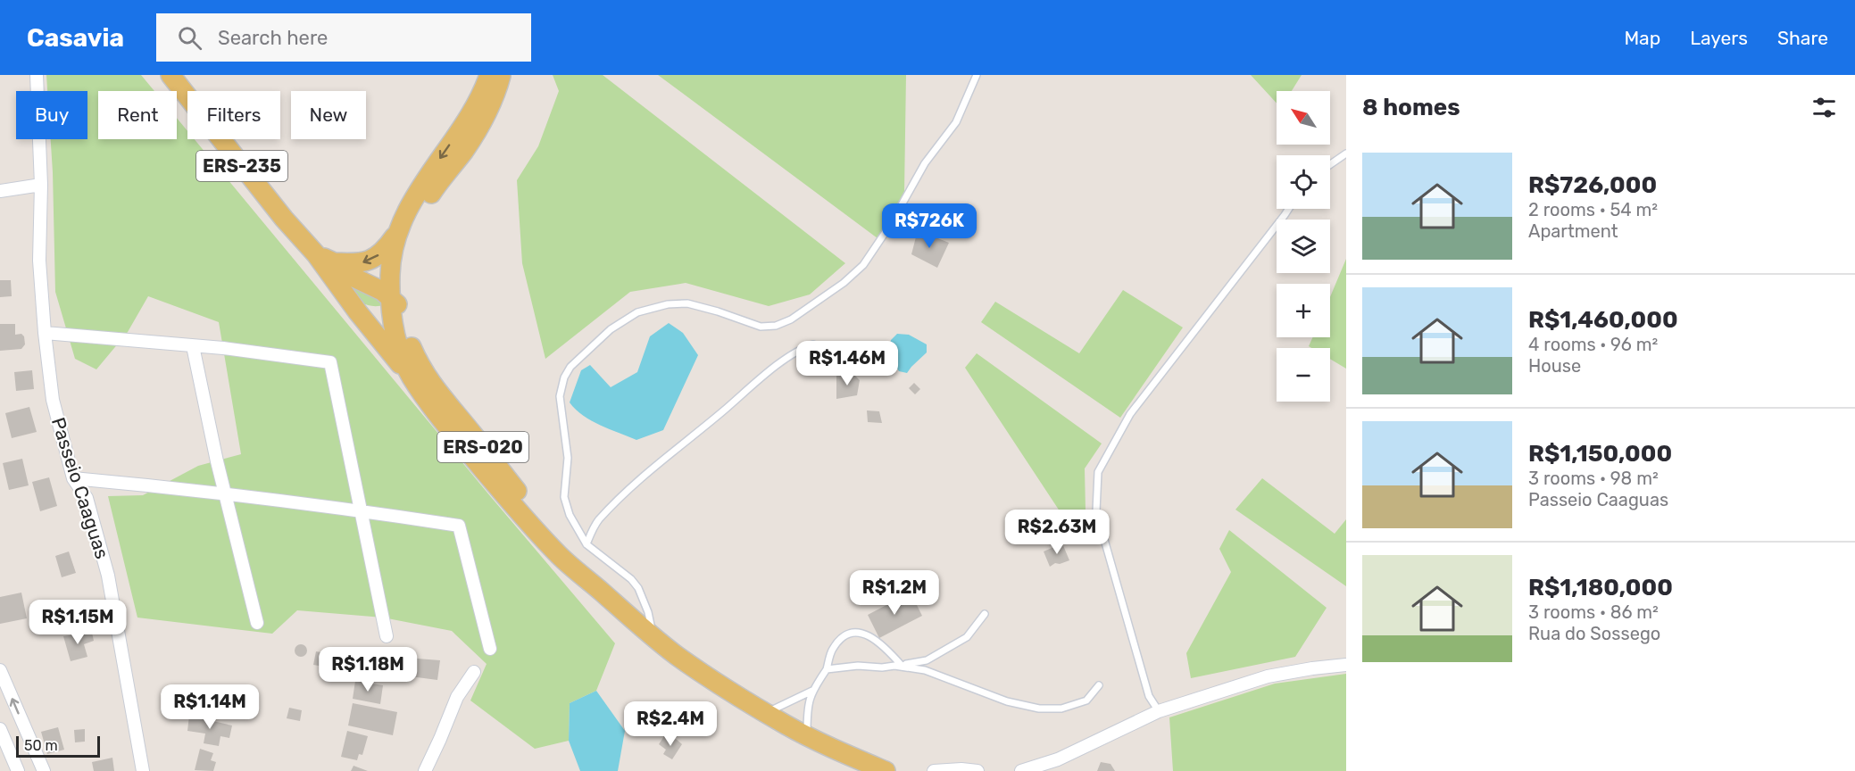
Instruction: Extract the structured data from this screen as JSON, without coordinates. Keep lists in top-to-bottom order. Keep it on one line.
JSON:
{"streets":{"main road":["ERS-235","ERS-020"],"street":["Passeio Caaguas"]},"crossings":[["ERS-235","ERS-020"]],"scale_bar":"50 m","north":"top left","page":{"header":"Casavia","search":"Search here","nav":["Map","Layers","Share"],"heading":"8 homes","map_buttons":["+","−"],"chip":["Buy","Rent","Filters","New"],"list":[{"name":"R$726,000","note":"2 rooms · 54 m² · Apartment"},{"name":"R$1,460,000","note":"4 rooms · 96 m² · House"},{"name":"R$1,150,000","note":"3 rooms · 98 m² · Passeio Caaguas"},{"name":"R$1,180,000","note":"3 rooms · 86 m² · Rua do Sossego"}],"price":["R$726K","R$1.46M","R$2.63M","R$1.2M","R$1.15M","R$1.18M","R$1.14M","R$2.4M"],"scale":"50 m"}}
